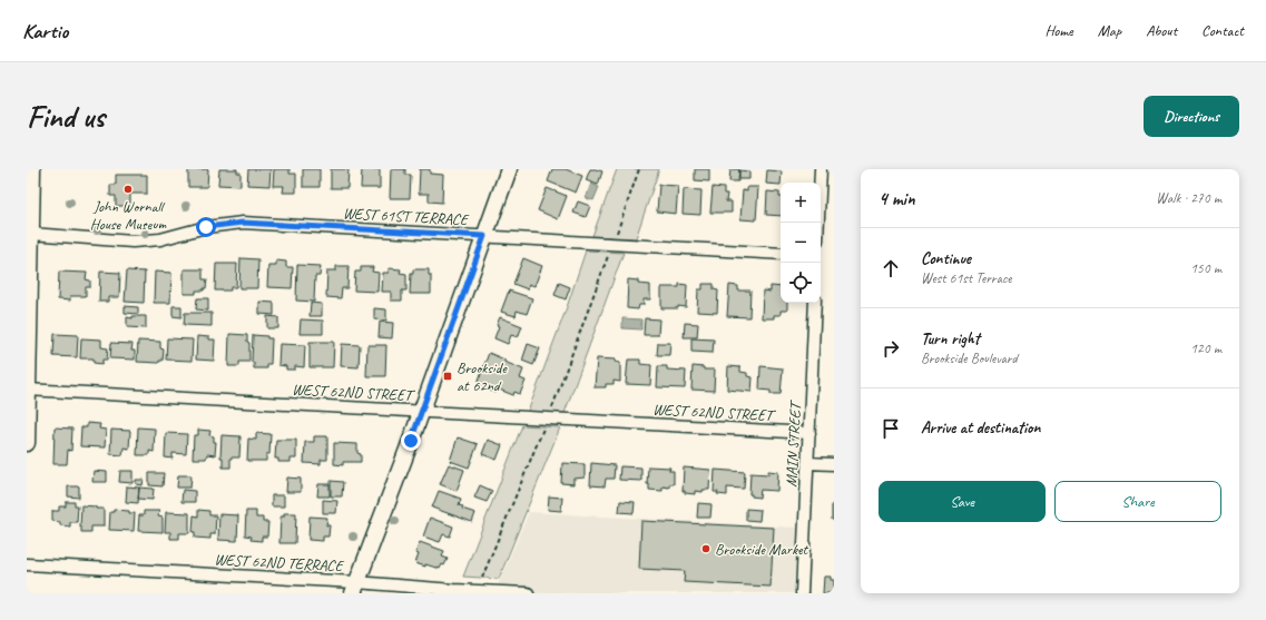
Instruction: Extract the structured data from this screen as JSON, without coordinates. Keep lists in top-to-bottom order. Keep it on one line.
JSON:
{"streets":{"street":["WEST 61ST TERRACE","WEST 62ND STREET","MAIN STREET","WEST 62ND TERRACE"]},"crossings":[["WEST 62ND STREET","MAIN STREET"]],"places":{"other":["John Wornall House Museum","Brookside Market"],"transit":["Brookside at 62nd"]},"page":{"header":"Kartio","nav":["Home","Map","About","Contact"],"buttons":["Directions",["Save","Share"]],"title":"Find us","heading":["4 min","Walk · 270 m"],"map_buttons":["+","−"],"list":[["Continue","West 61st Terrace","150 m"],["Turn right","Brookside Boulevard","120 m"],"Arrive at destination"]}}
